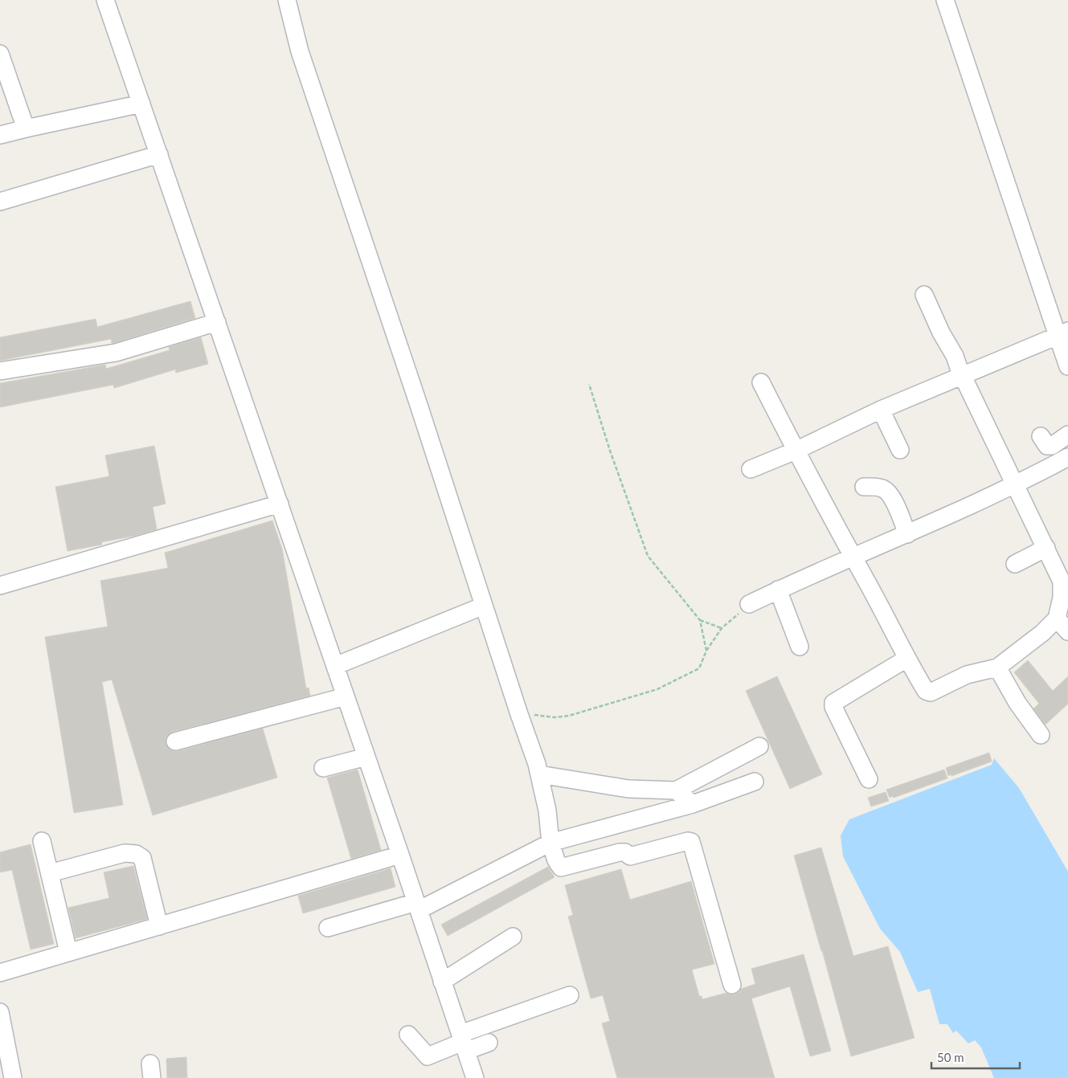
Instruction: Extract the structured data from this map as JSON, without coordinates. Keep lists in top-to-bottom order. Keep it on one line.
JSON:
{"scale_bar":"50 m"}
